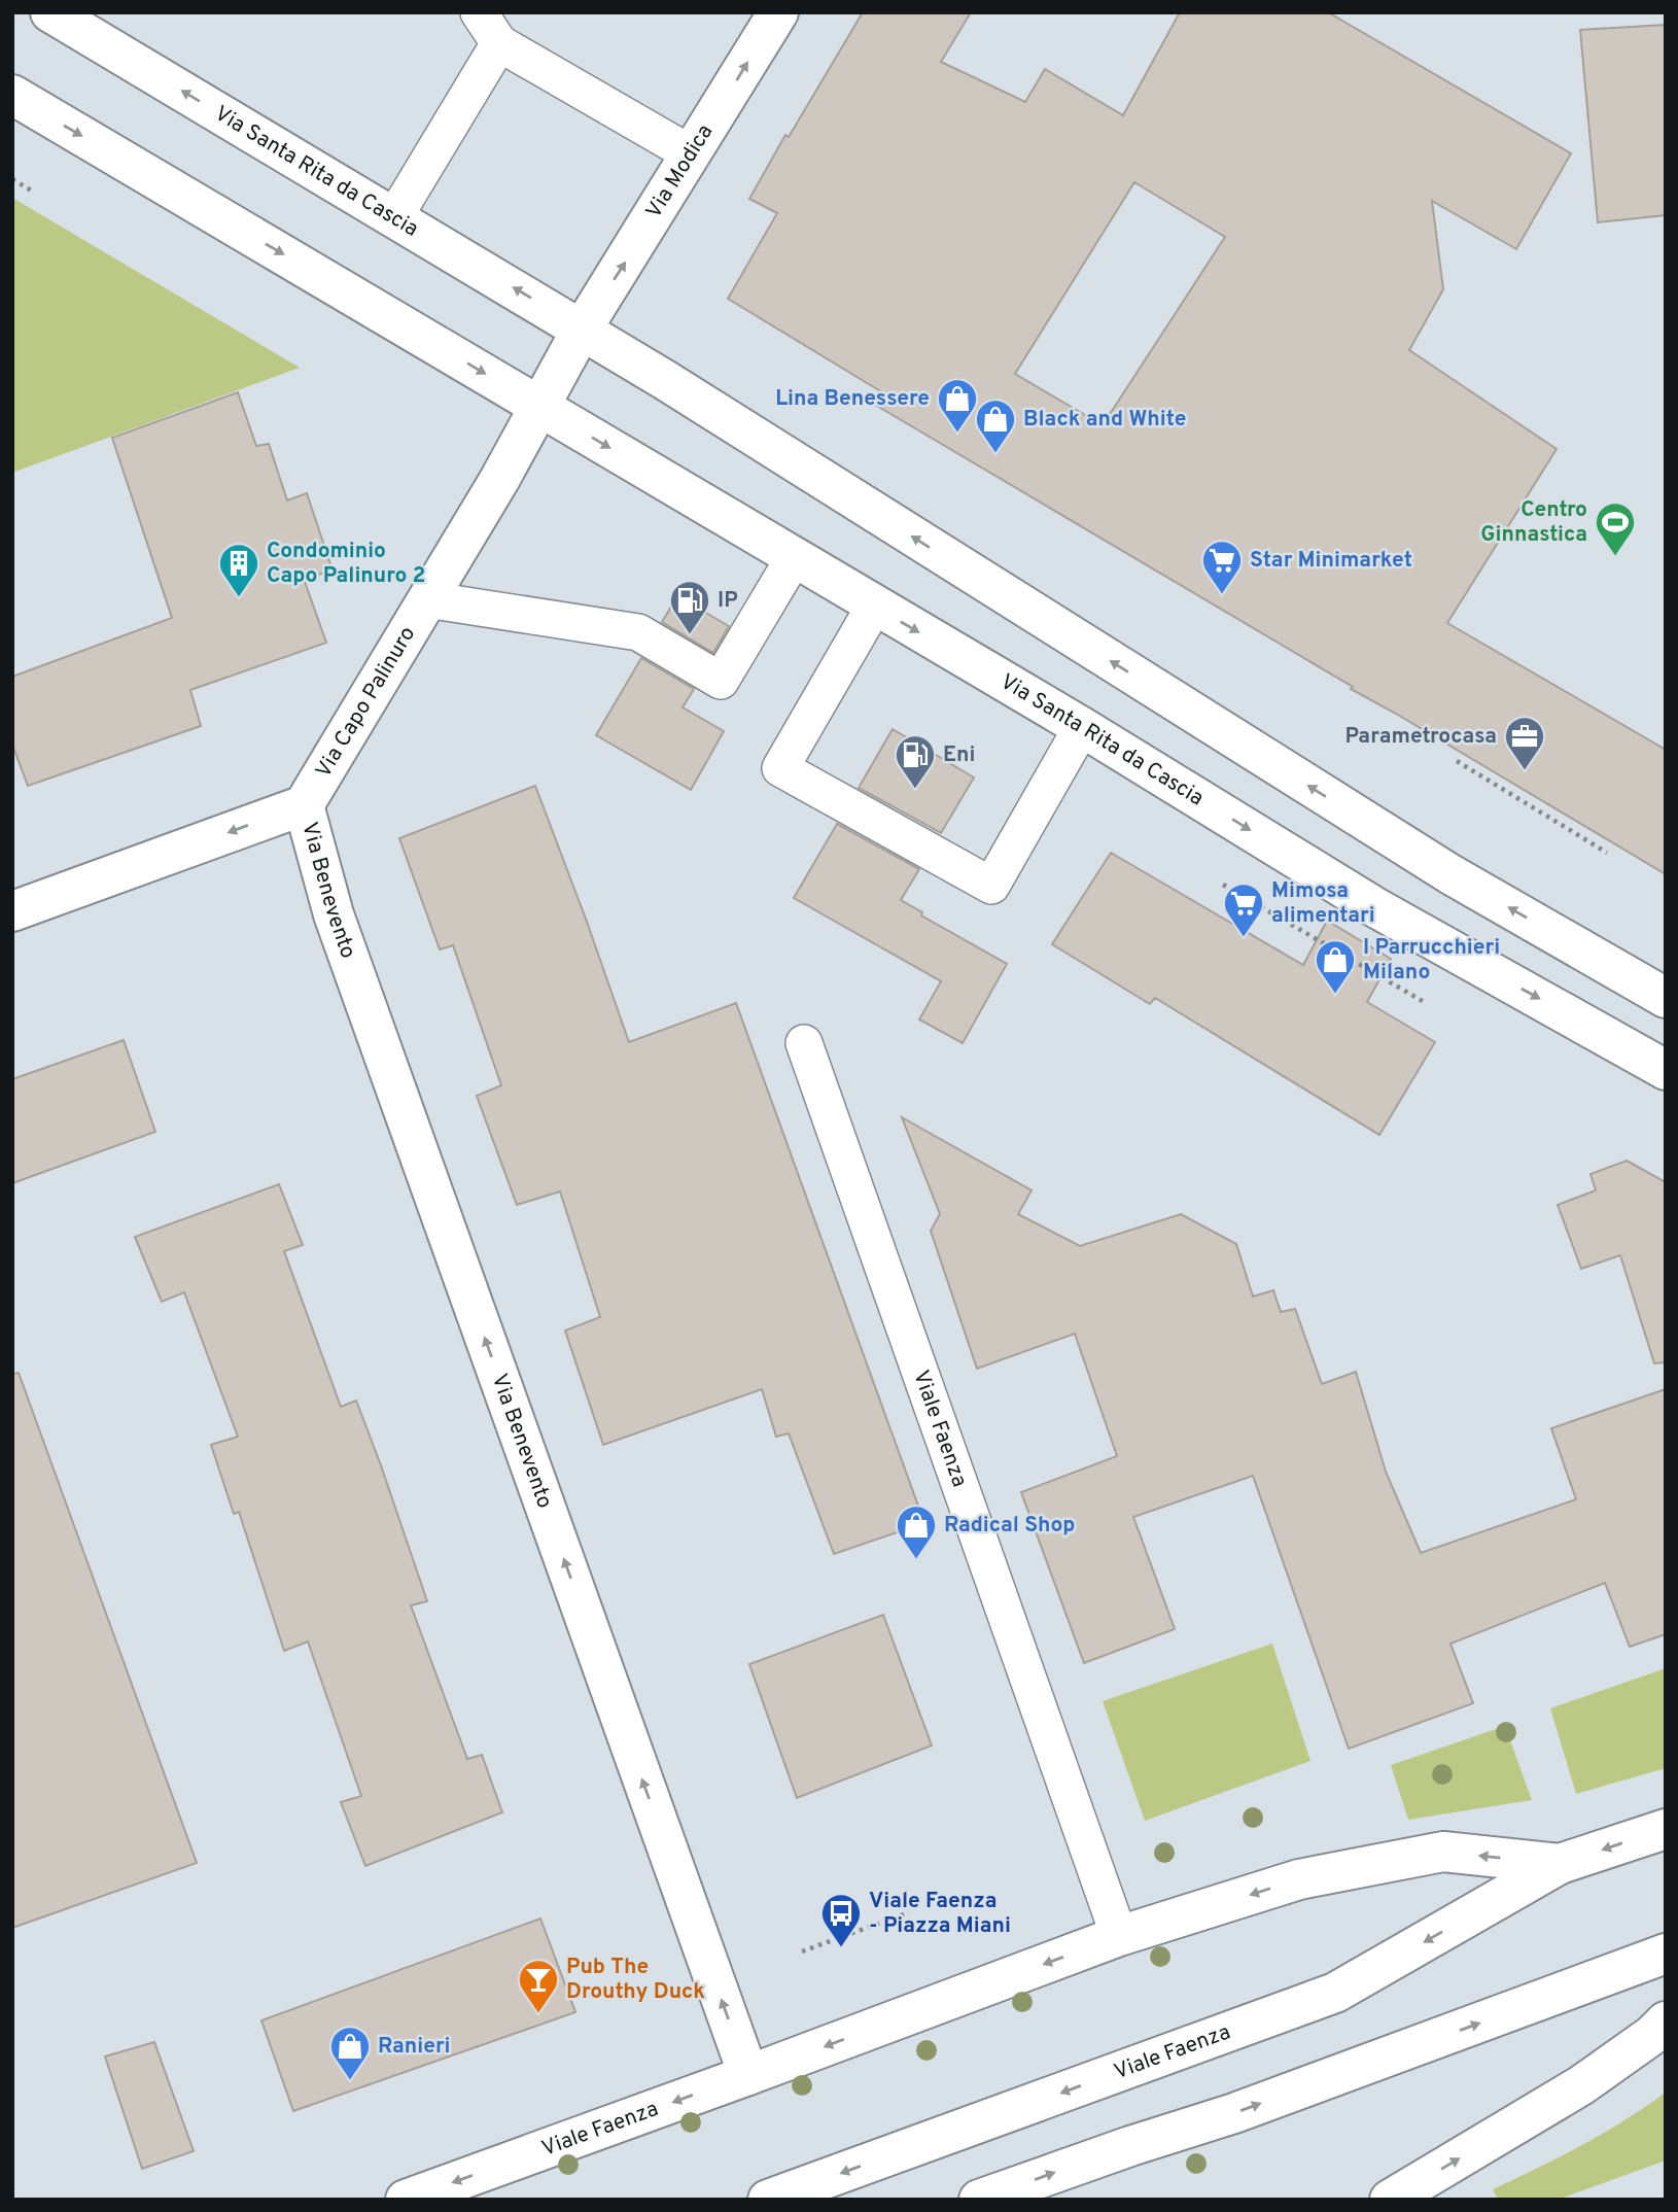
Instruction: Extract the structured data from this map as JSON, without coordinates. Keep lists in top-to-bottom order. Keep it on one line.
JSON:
{"streets":{"street":["Via Santa Rita da Cascia","Via Modica","Via Capo Palinuro","Via Benevento","Viale Faenza"]},"crossings":[["Via Santa Rita da Cascia","Via Modica"],["Via Santa Rita da Cascia","Via Capo Palinuro"],["Via Capo Palinuro","Via Benevento"],["Via Benevento","Viale Faenza"]],"one_way":["Via Modica","Via Benevento"],"places":{"shop":["Lina Benessere","Black and White","I Parrucchieri Milano","Radical Shop","Ranieri"],"sports":["Centro Ginnastica"],"supermarket":["Star Minimarket","Mimosa alimentari"],"building":["Condominio Capo Palinuro 2"],"fuel station":["IP","Eni"],"office":["Parametrocasa"],"bus stop":["Viale Faenza - Piazza Miani"],"bar":["Pub The Drouthy Duck"]}}
